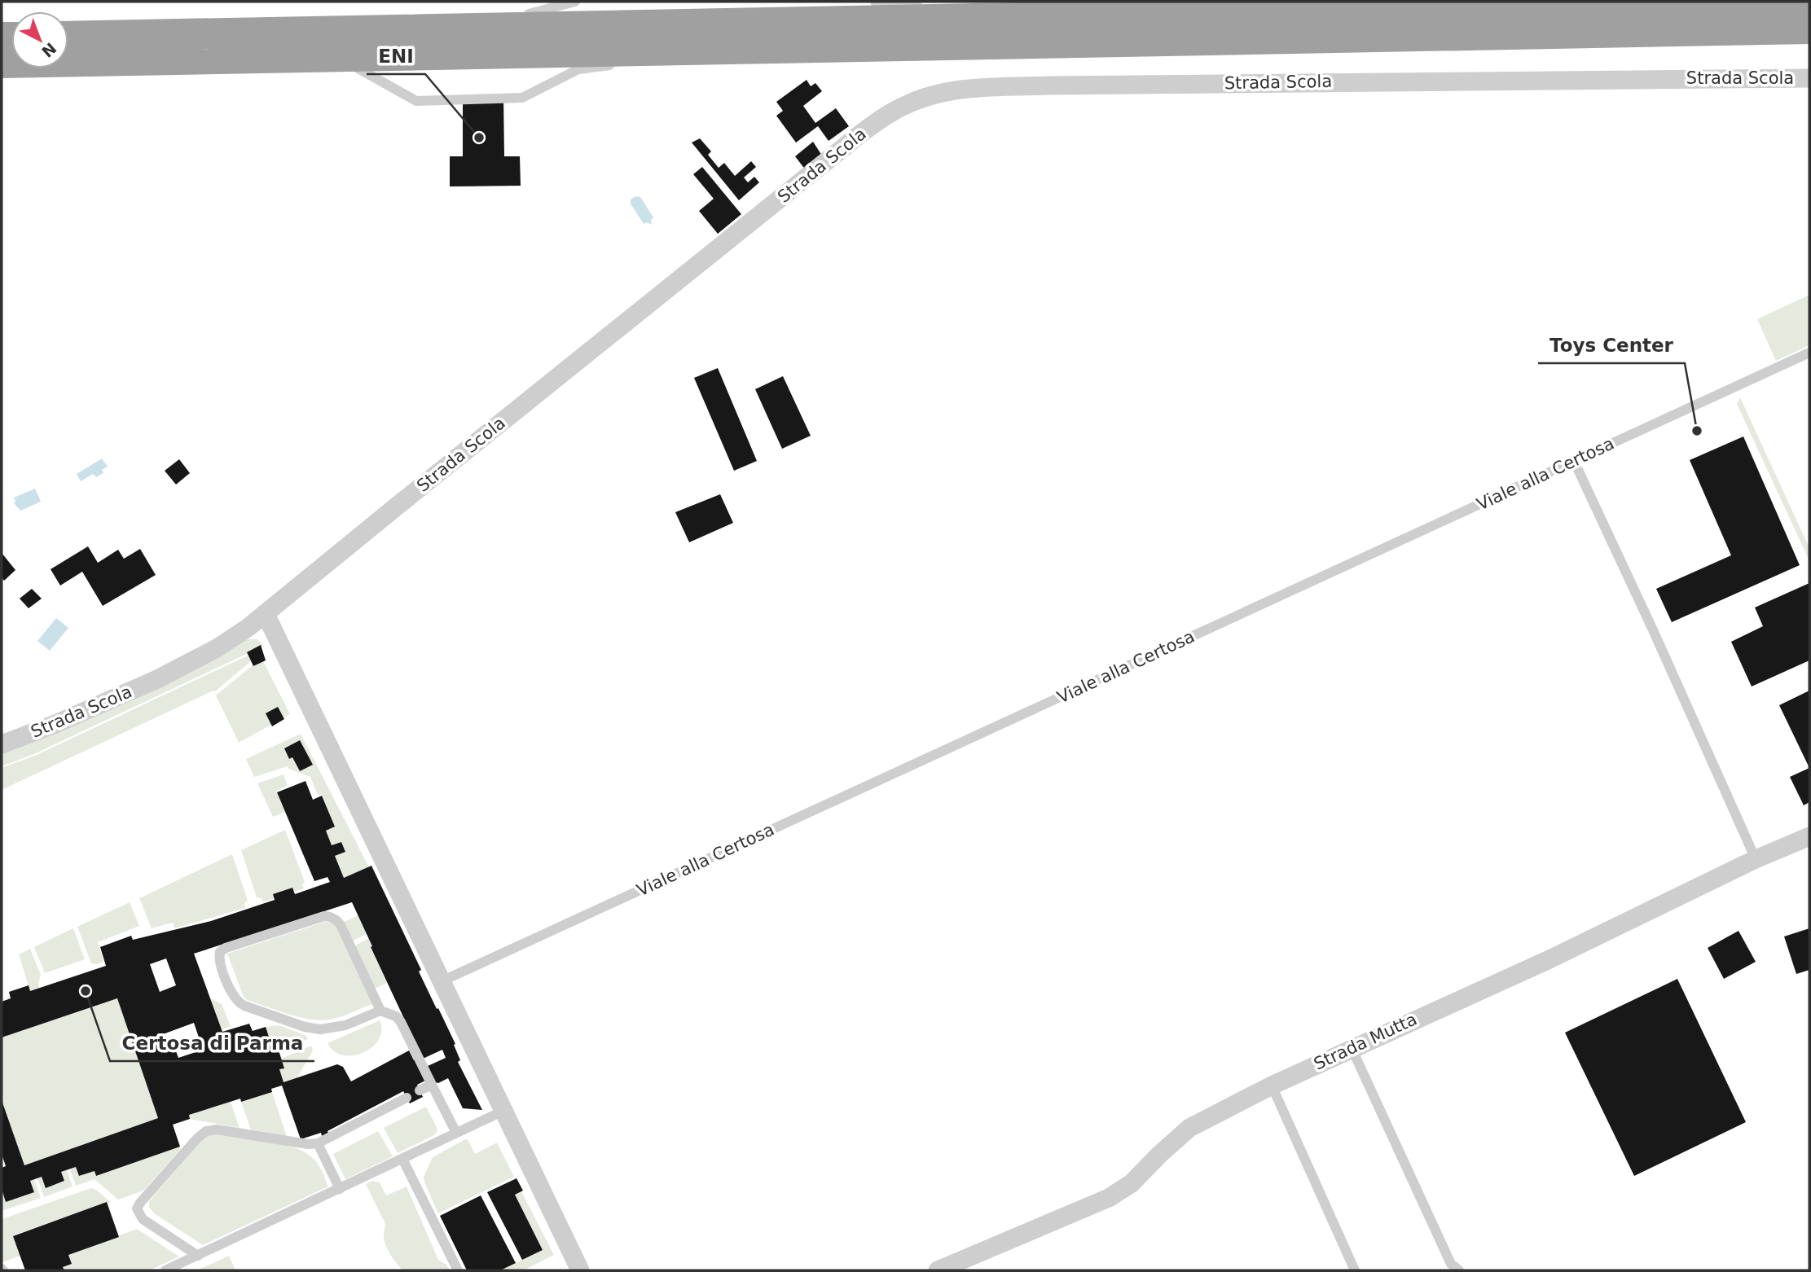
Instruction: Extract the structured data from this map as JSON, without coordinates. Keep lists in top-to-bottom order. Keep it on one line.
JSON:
{"streets":{"street":["Strada Scola","Strada Mutta"],"lane":["Viale alla Certosa"]},"places":["ENI","Toys Center","Certosa di Parma"],"north":"bottom right"}
